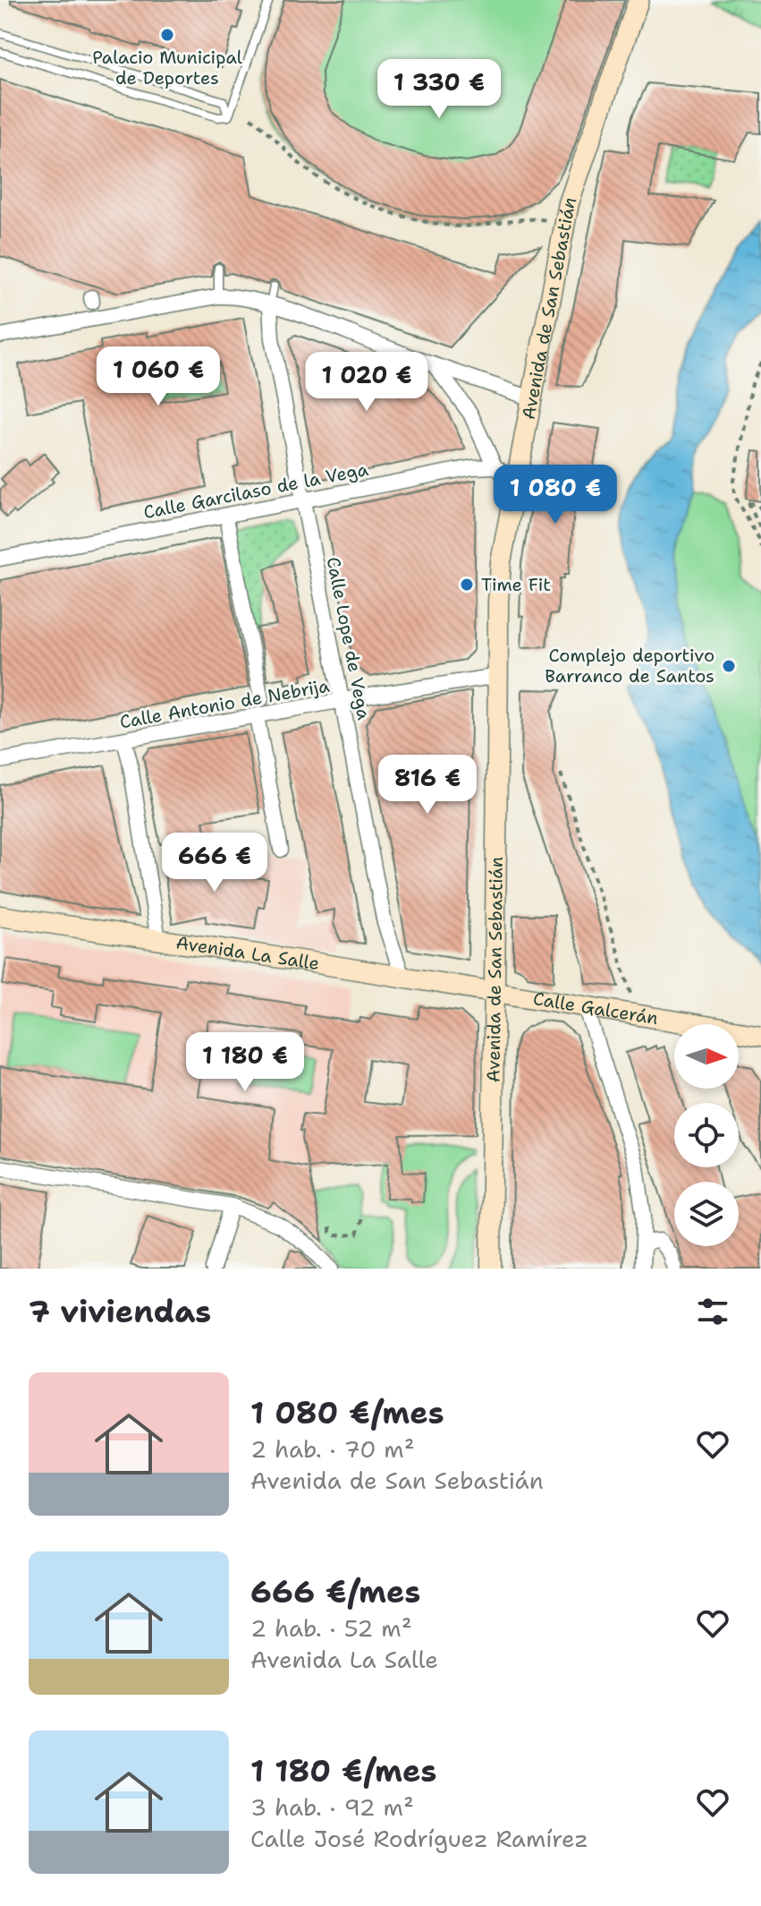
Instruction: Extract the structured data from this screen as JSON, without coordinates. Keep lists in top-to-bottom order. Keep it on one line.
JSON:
{"streets":{"street":["Avenida de San Sebastián","Calle Garcilaso de la Vega","Calle Lope de Vega","Calle Antonio de Nebrija","Avenida La Salle","Calle Galcerán"]},"crossings":[["Avenida de San Sebastián","Calle Antonio de Nebrija"],["Avenida de San Sebastián","Avenida La Salle"],["Avenida de San Sebastián","Calle Galcerán"],["Calle Garcilaso de la Vega","Calle Lope de Vega"],["Calle Lope de Vega","Calle Antonio de Nebrija"],["Calle Lope de Vega","Avenida La Salle"],["Avenida La Salle","Calle Galcerán"]],"places":["Palacio Municipal de Deportes","Time Fit","Complejo deportivo Barranco de Santos"],"north":"right","page":{"price":["1 330 €","1 060 €","1 020 €","1 080 €","816 €","666 €","1 180 €"],"heading":"7 viviendas","list":[{"name":"1 080 €/mes","note":"2 hab. · 70 m² · Avenida de San Sebastián"},{"name":"666 €/mes","note":"2 hab. · 52 m² · Avenida La Salle"},{"name":"1 180 €/mes","note":"3 hab. · 92 m² · Calle José Rodríguez Ramírez"}]}}
